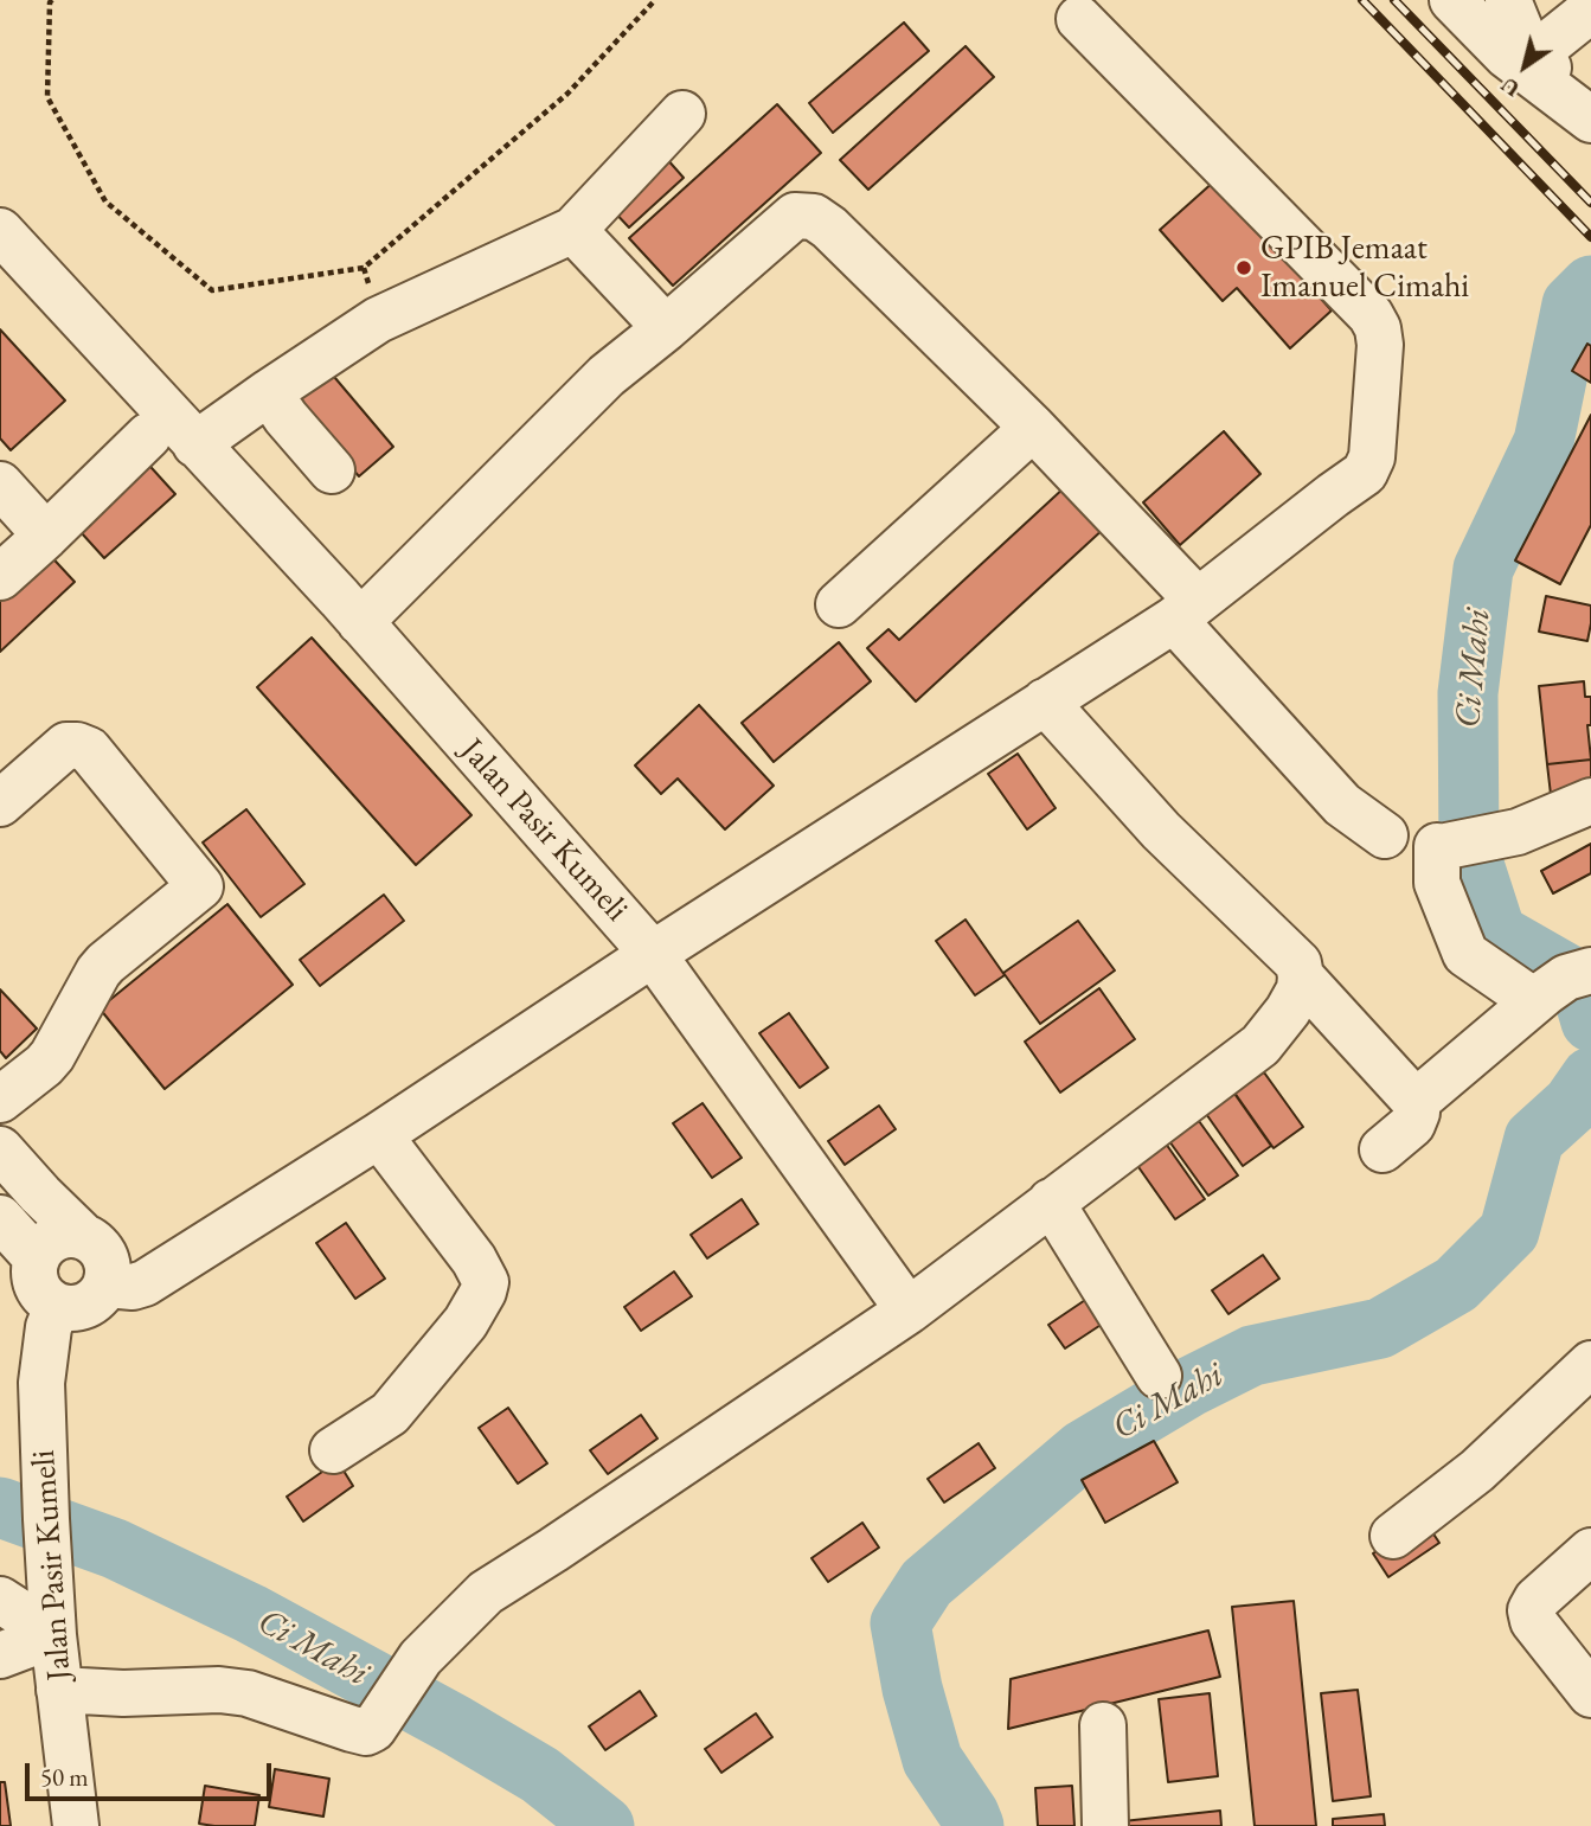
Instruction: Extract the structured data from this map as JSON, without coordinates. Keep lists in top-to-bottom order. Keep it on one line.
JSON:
{"streets":{"street":["Jalan Pasir Kumeli"]},"water":["Ci Mahi"],"places":["GPIB Jemaat Imanuel Cimahi"],"scale_bar":"50 m","north":"bottom left"}
